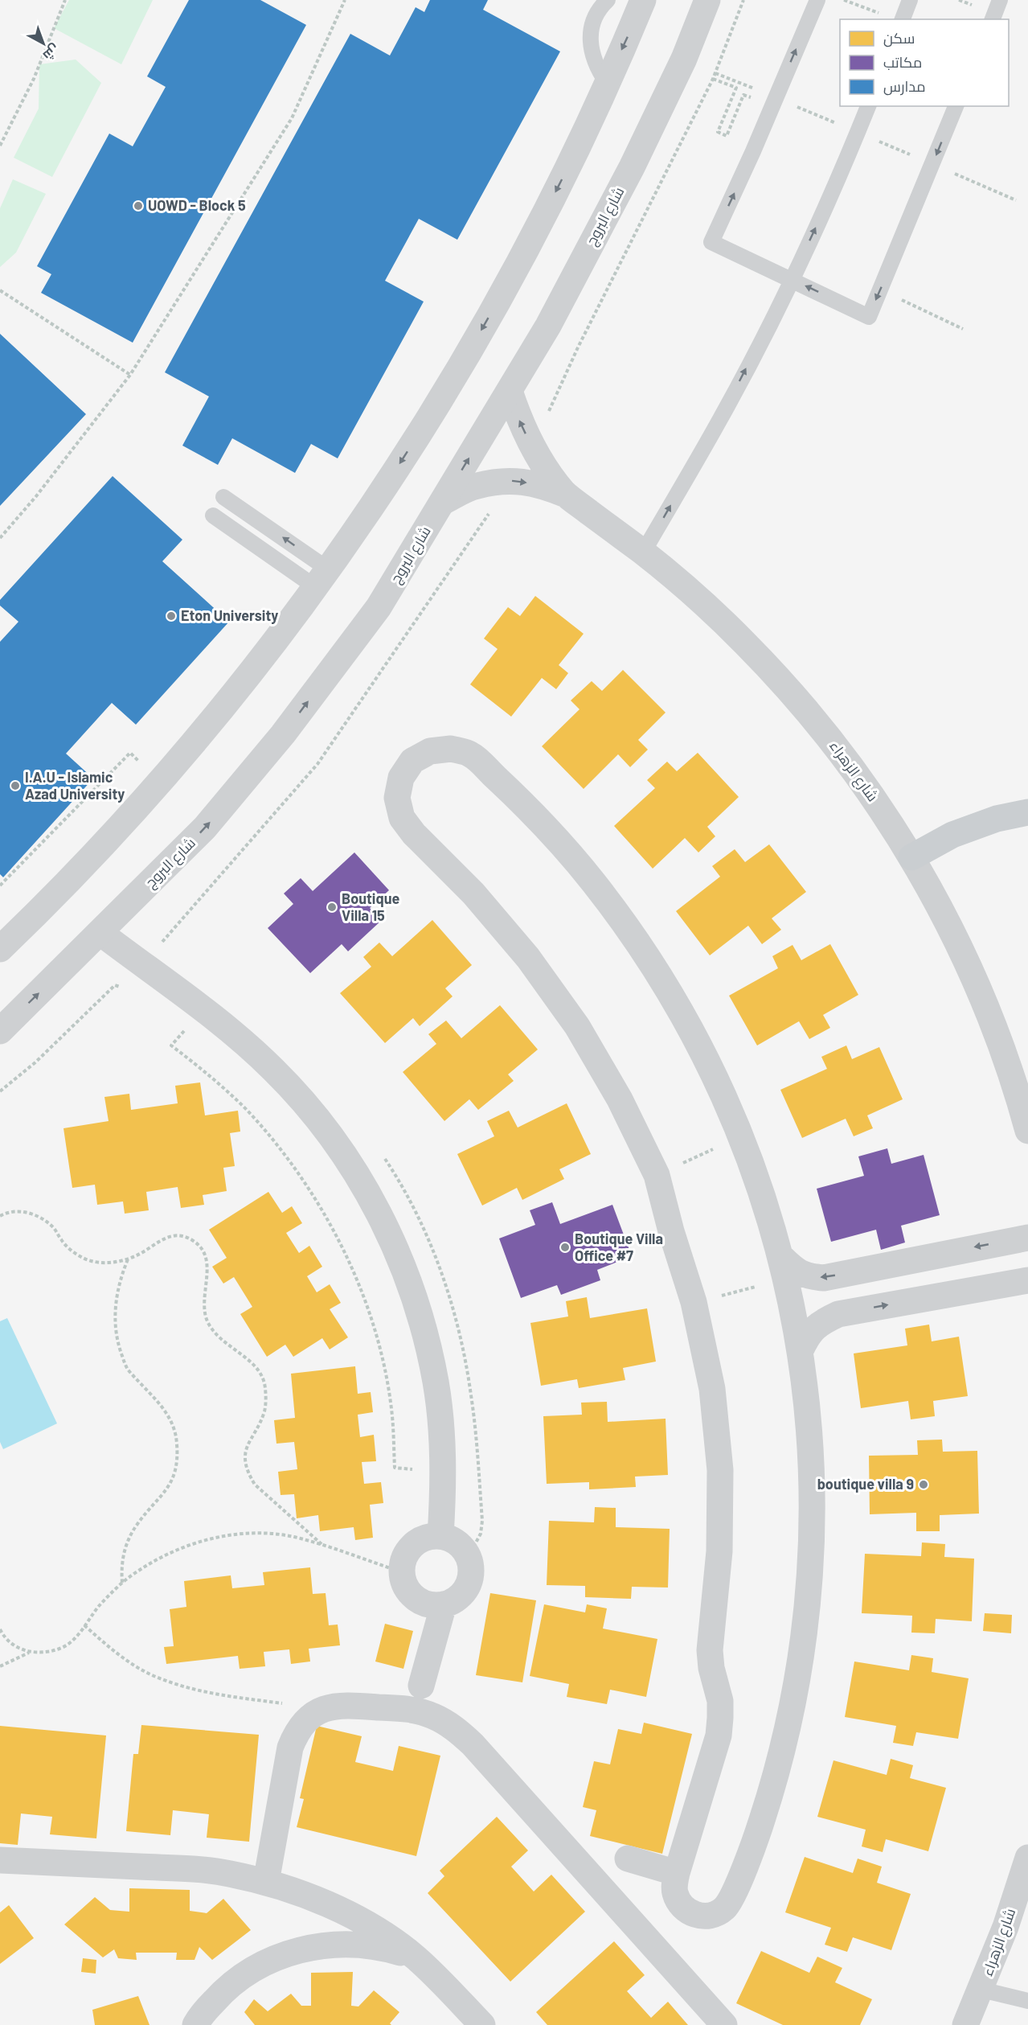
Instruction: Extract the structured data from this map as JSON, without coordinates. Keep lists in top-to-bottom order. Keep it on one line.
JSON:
{"streets":{"street":["شارع البروج","شارع الزهراء"]},"crossings":[["شارع البروج","شارع الزهراء"]],"places":["UOWD - Block 5","Eton University","I.A.U - Islamic Azad University","Boutique Villa 15","Boutique Villa Office #7","boutique villa 9"],"legend":["سكن","مكاتب","مدارس"],"north":"bottom right"}
